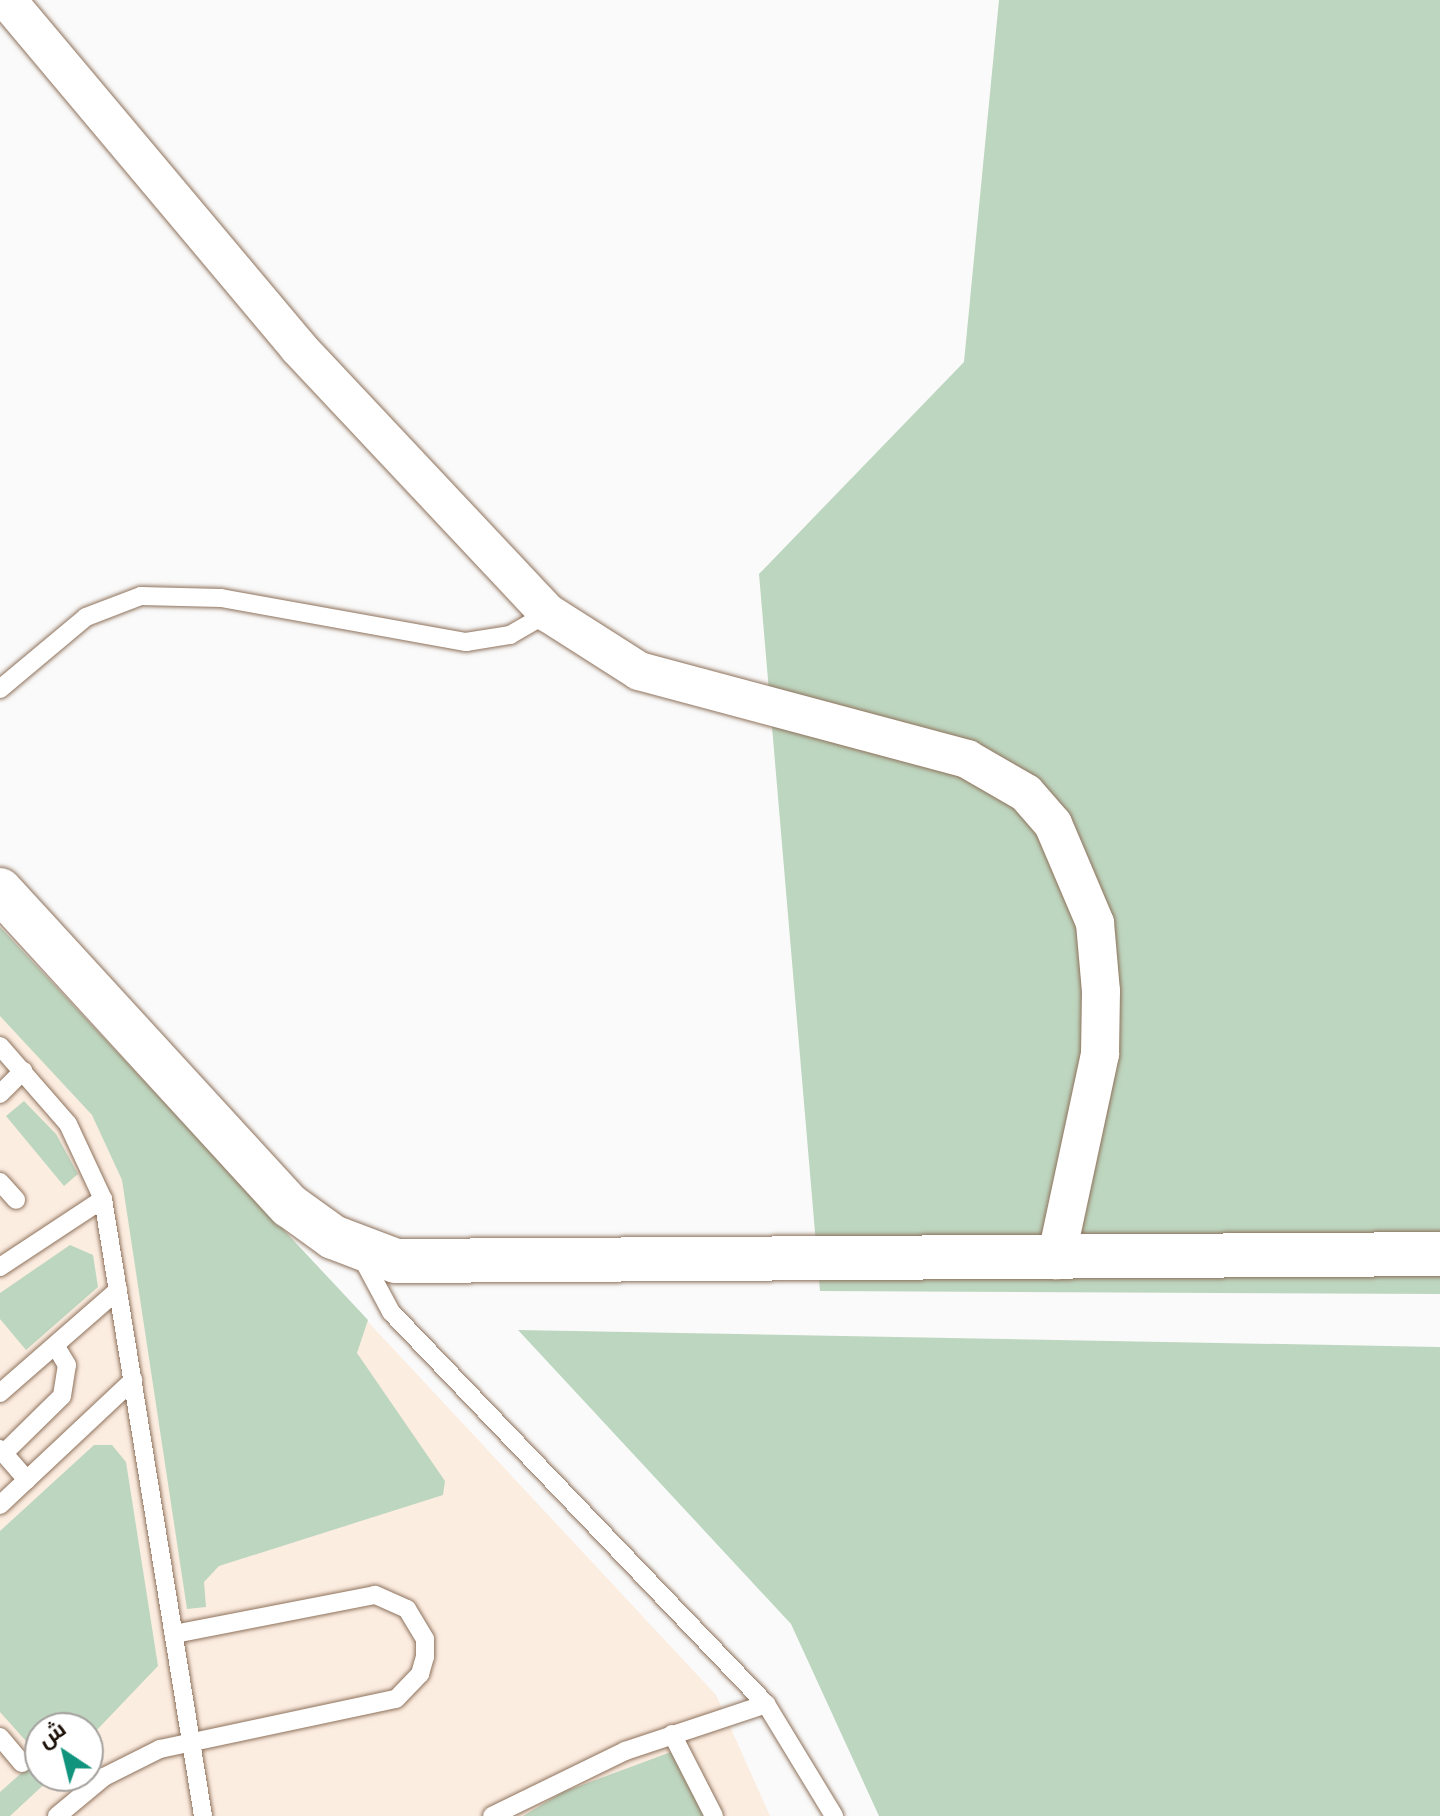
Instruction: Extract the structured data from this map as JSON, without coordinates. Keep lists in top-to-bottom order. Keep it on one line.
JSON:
{"north":"top left"}
